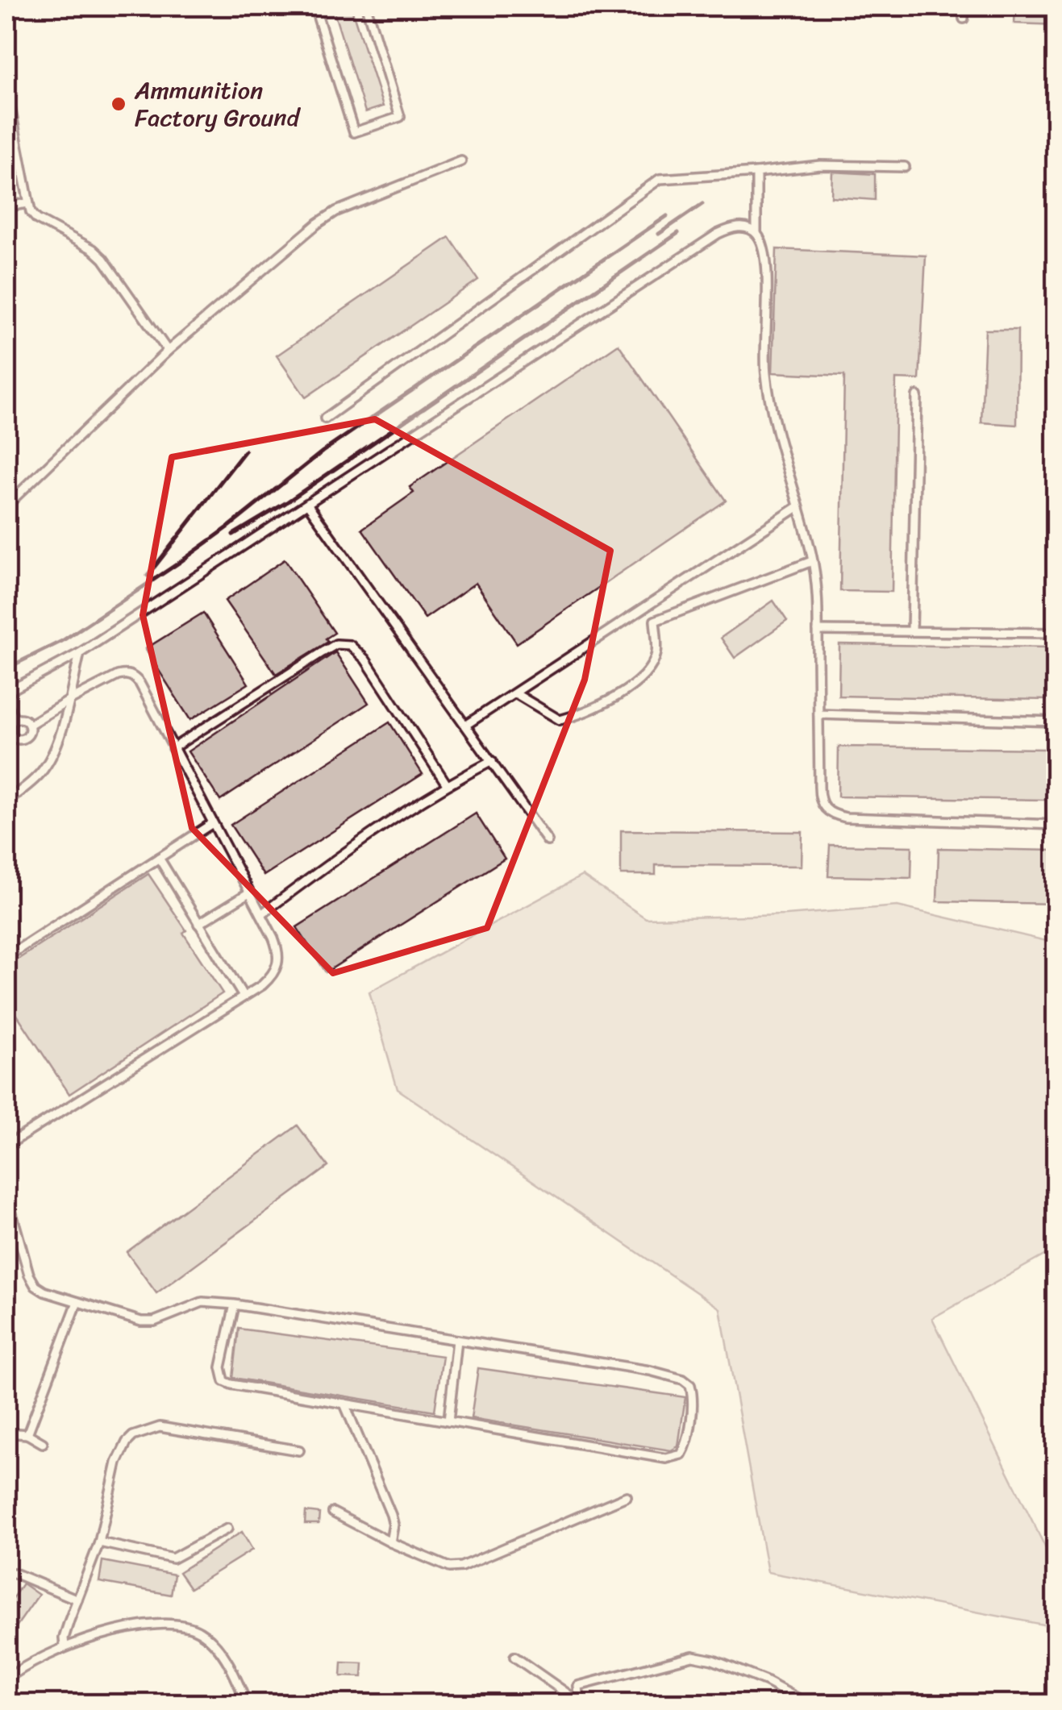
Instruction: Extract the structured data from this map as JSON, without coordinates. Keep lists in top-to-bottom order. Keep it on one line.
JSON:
{"places":["Ammunition Factory Ground"]}
